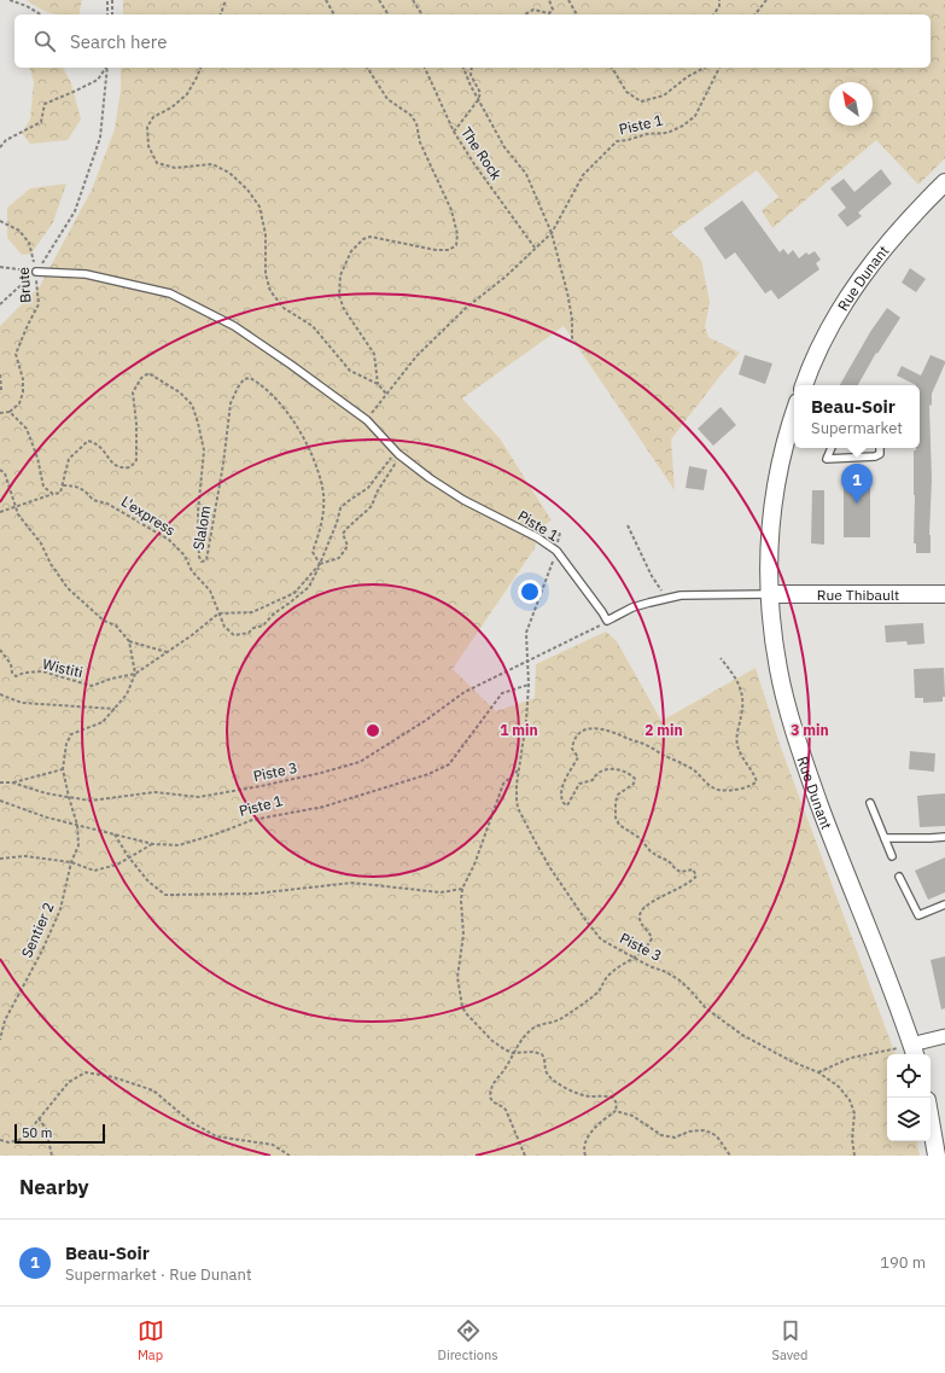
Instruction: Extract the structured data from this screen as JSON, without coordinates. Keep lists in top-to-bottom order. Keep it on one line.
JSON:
{"streets":{"street":["Rue Dunant","Rue Thibault"],"lane":["Piste 1"],"path":["The Rock","Brute","L'express","Slalom","Wistiti","Piste 3","Sentier 2"]},"crossings":[["Piste 1","The Rock"],["Piste 1","Piste 3"],["Piste 1","Sentier 2"],["Rue Dunant","Rue Thibault"],["L'express","Slalom"],["Piste 3","Sentier 2"]],"scale_bar":"50 m","north":"top left","page":{"search":"Search here","popup":["Beau-Soir","Supermarket"],"pins":"1","scale":"50 m","heading":"Nearby","list":[{"mark":"1","name":"Beau-Soir","note":"Supermarket · Rue Dunant","value":"190 m"}],"nav":["Map","Directions","Saved"]},"rings":["1 min","2 min","3 min"]}
